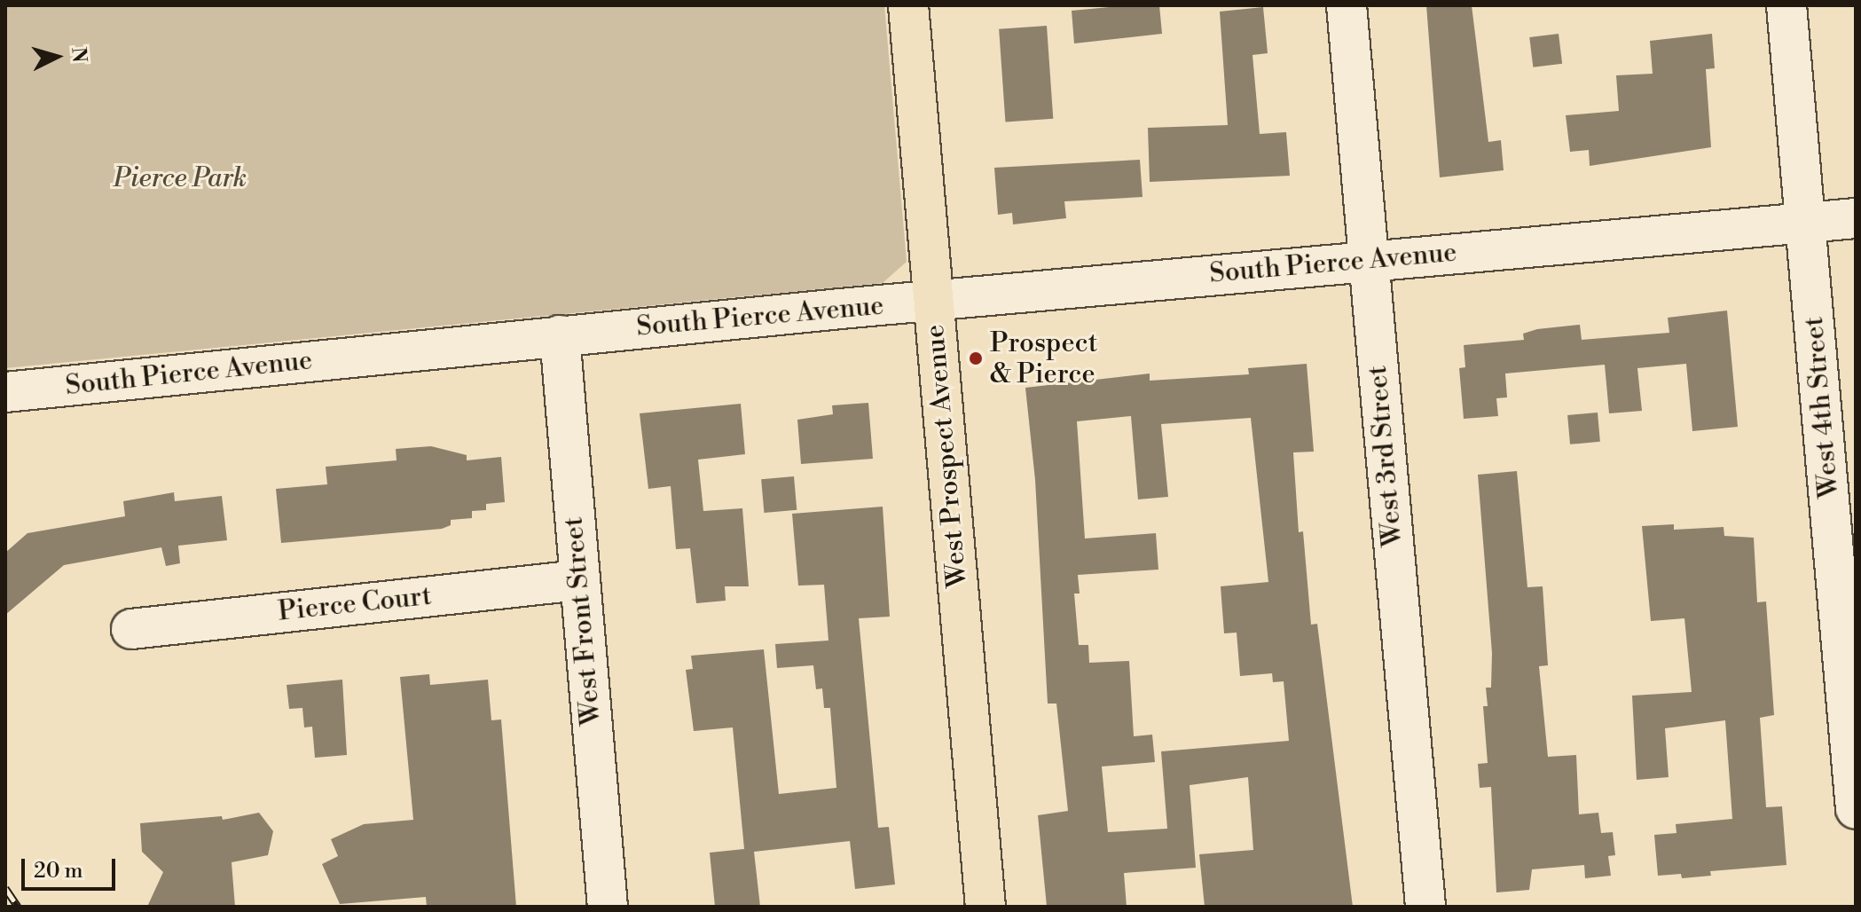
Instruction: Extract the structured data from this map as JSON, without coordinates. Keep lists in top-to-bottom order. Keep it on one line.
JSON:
{"streets":{"main road":["West Prospect Avenue"],"street":["South Pierce Avenue","West 4th Street","West 3rd Street","Pierce Court","West Front Street"]},"crossings":[["South Pierce Avenue","West 4th Street"],["South Pierce Avenue","West Prospect Avenue"],["South Pierce Avenue","West 3rd Street"],["South Pierce Avenue","West Front Street"],["Pierce Court","West Front Street"]],"parks":["Pierce Park"],"places":["Prospect & Pierce"],"scale_bar":"20 m","north":"right"}
